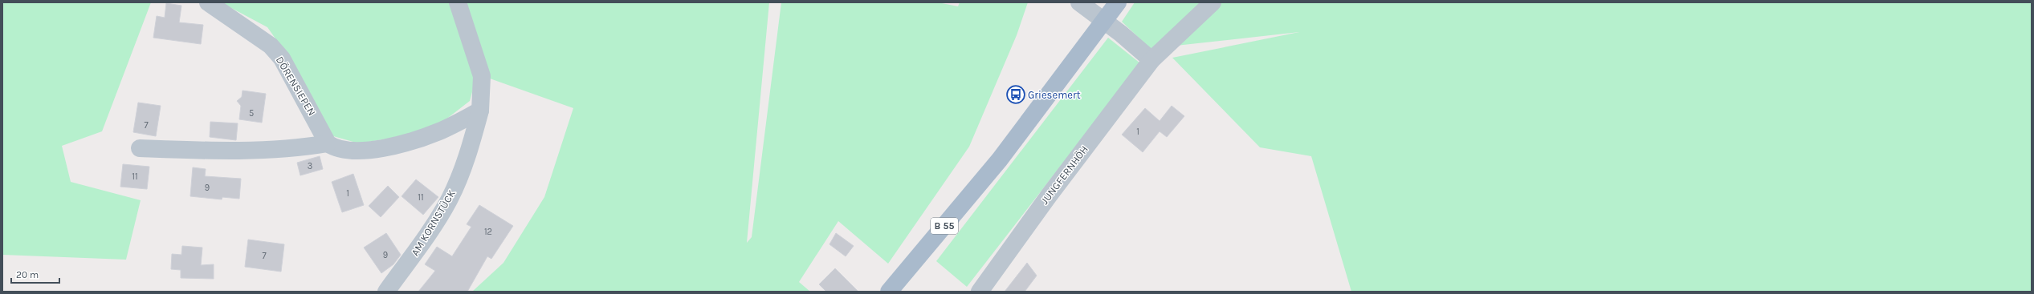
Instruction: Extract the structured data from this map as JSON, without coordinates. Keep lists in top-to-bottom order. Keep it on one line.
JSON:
{"streets":{"main road":["B 55"],"street":["DÖRENSIEPEN","JUNGFERNHÖH","AM KORNSTÜCK"]},"places":{"bus stop":["Griesemert"]},"house_numbers":["5","7","1","3","11","9","1","11","12","9","7"],"scale_bar":"20 m"}
